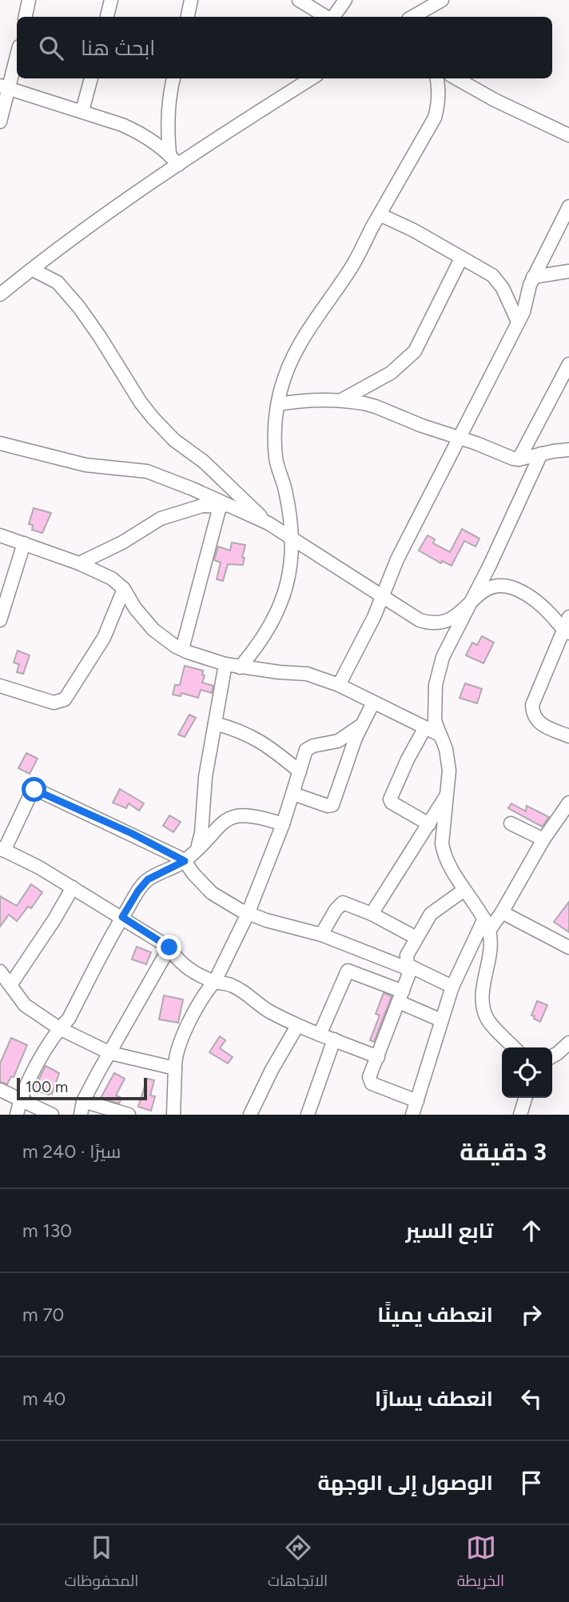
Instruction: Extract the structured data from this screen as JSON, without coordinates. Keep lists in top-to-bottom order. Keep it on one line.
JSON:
{"scale_bar":"100 m","page":{"search":"ابحث هنا","scale":"100 m","heading":["3 دقيقة","سيرًا · 240 m"],"list":[["تابع السير","130 m"],["انعطف يمينًا","70 m"],["انعطف يسارًا","40 m"],"الوصول إلى الوجهة"],"nav":["الخريطة","الاتجاهات","المحفوظات"]}}
